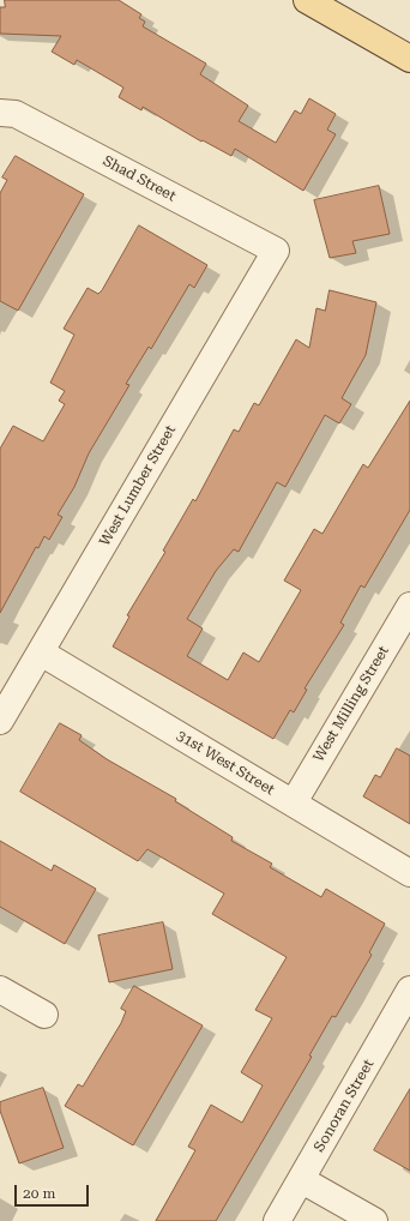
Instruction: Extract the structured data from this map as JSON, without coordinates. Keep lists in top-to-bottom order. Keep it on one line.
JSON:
{"streets":{"street":["Shad Street","West Lumber Street","West Milling Street","31st West Street","Sonoran Street"]},"crossings":[["Shad Street","West Lumber Street"],["West Lumber Street","31st West Street"],["West Milling Street","31st West Street"]],"scale_bar":"20 m"}
